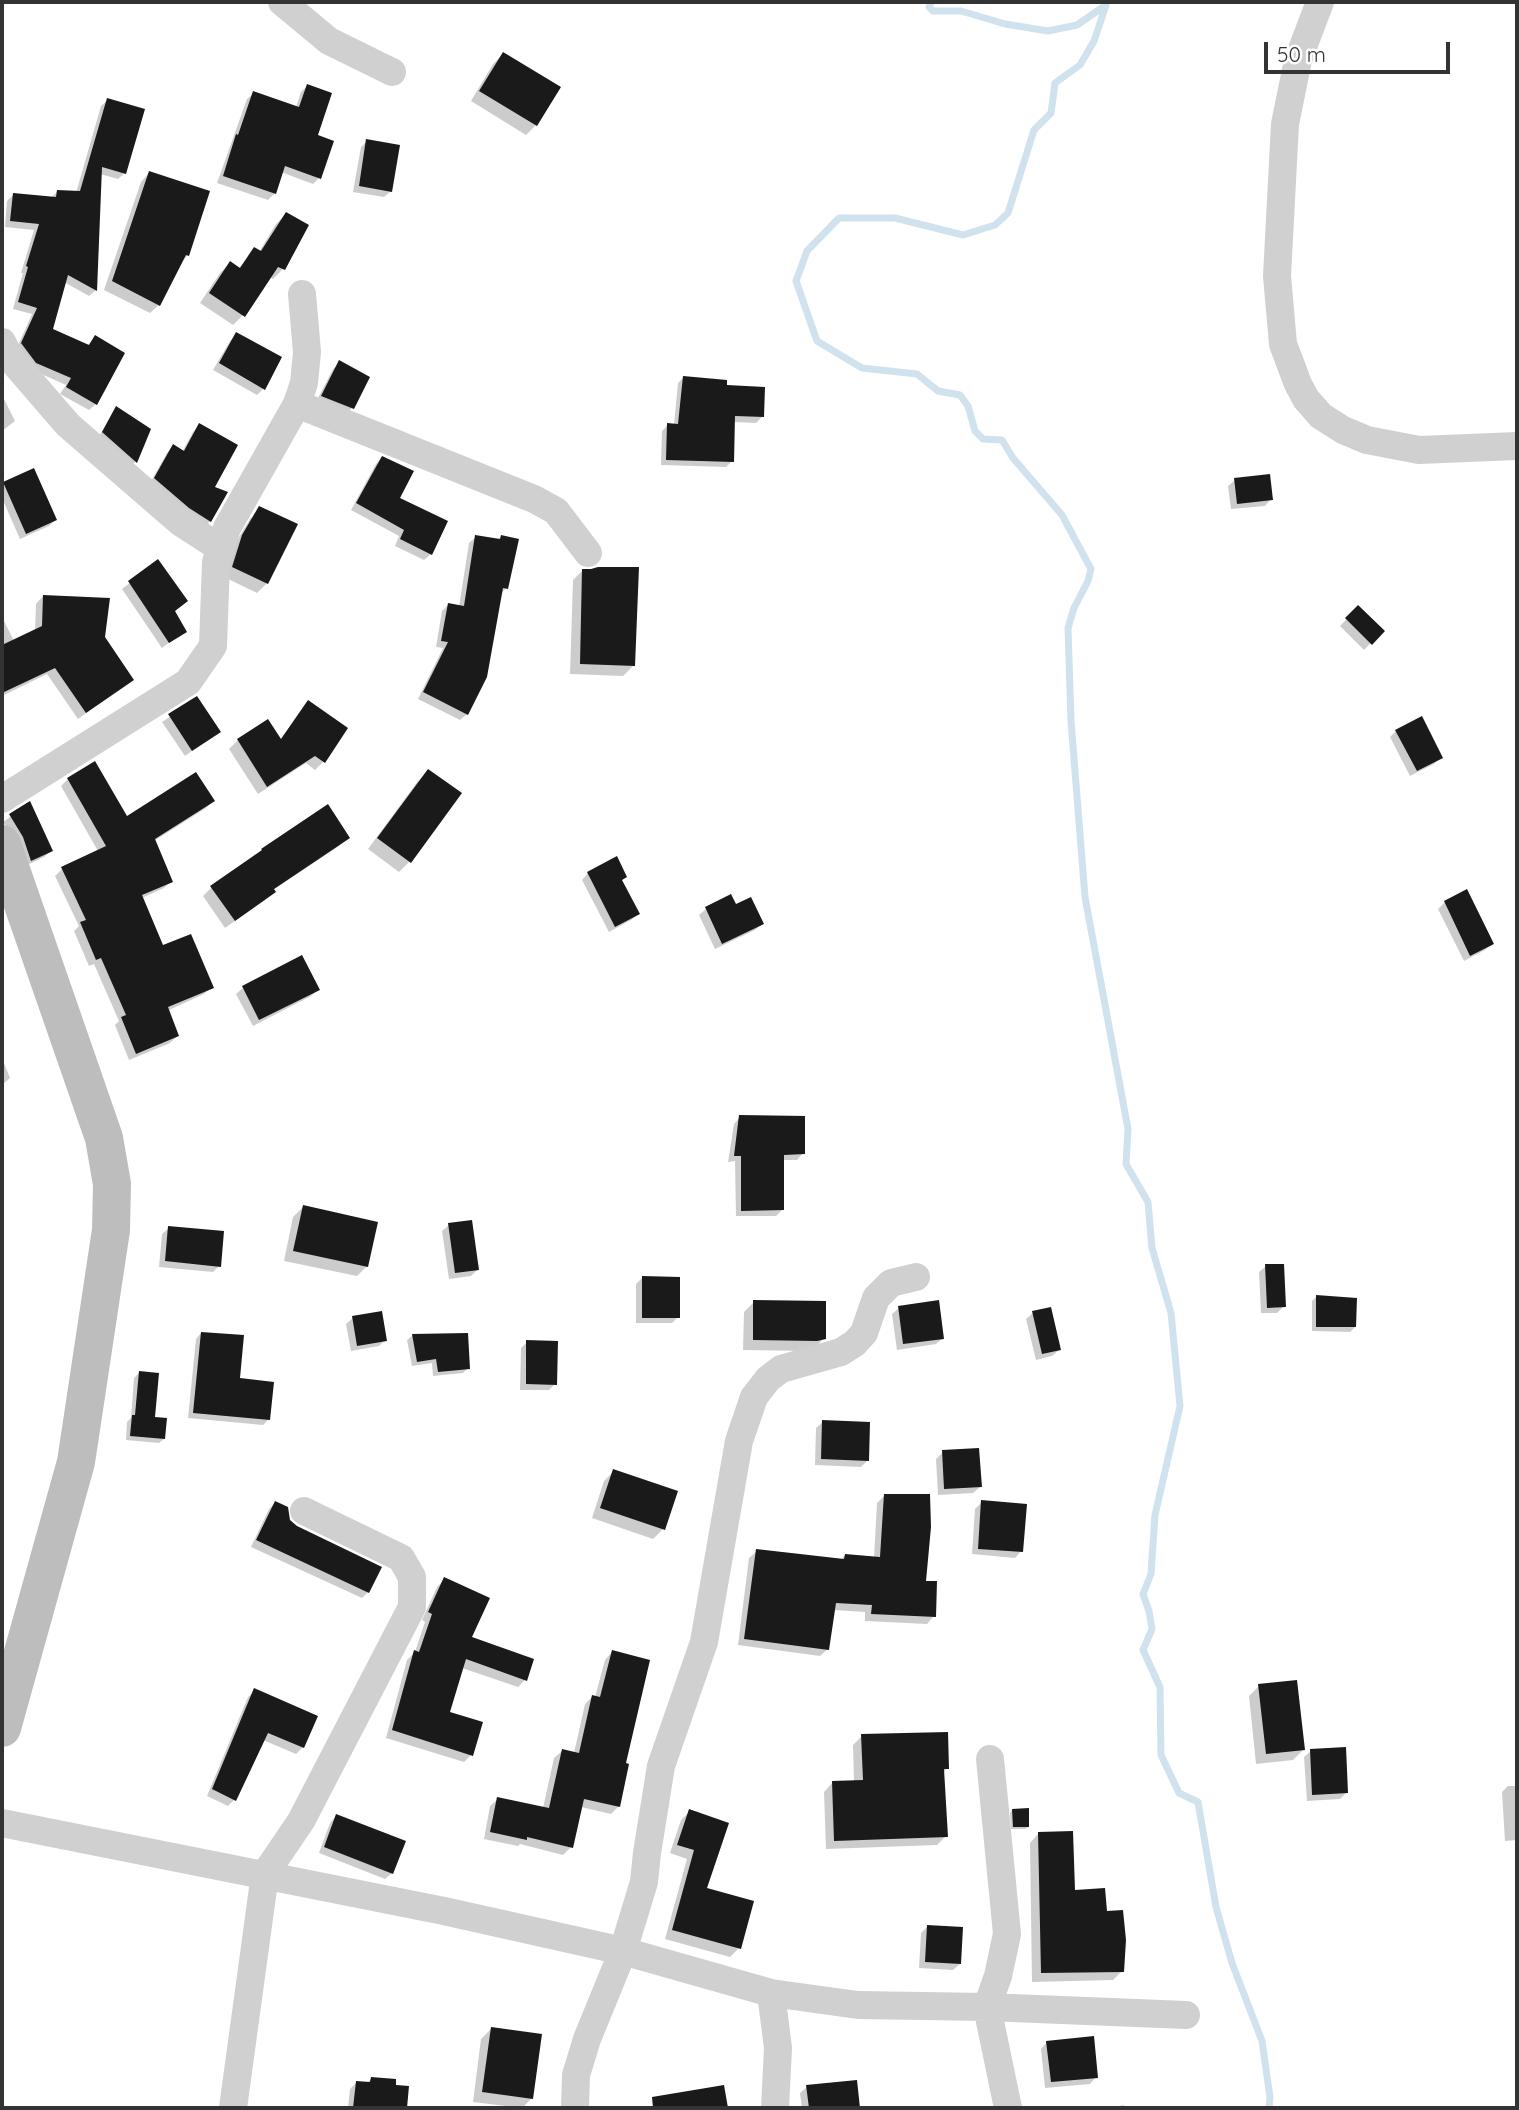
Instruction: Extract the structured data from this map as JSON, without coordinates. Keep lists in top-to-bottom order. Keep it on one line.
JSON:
{"scale_bar":"50 m"}
